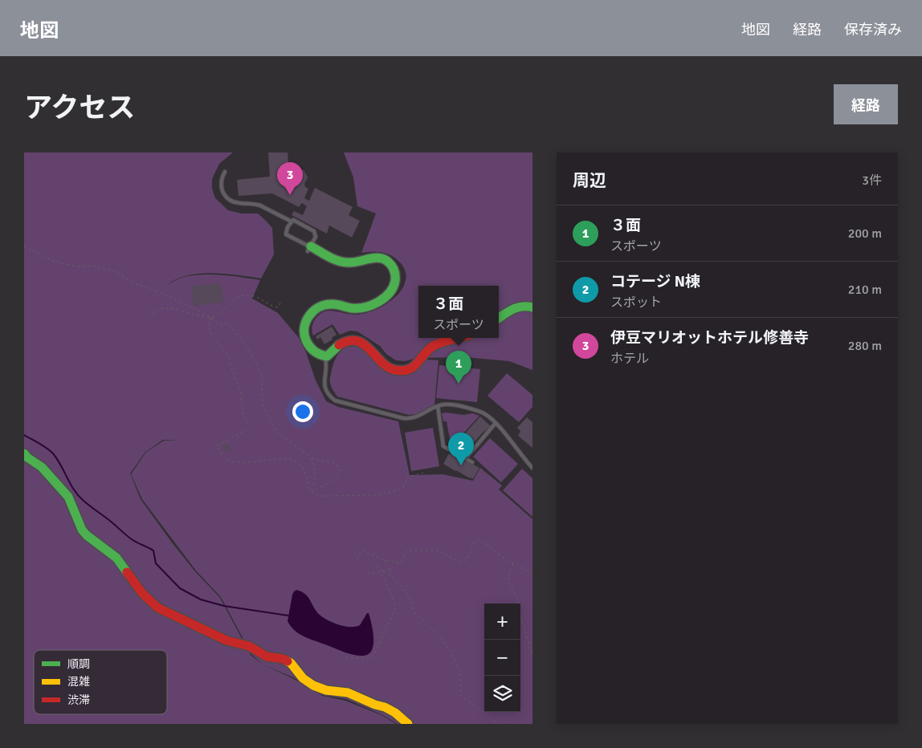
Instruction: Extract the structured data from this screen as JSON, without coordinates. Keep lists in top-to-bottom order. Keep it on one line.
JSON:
{"legend":["順調","混雑","渋滞"],"page":{"header":"地図","nav":["地図","経路","保存済み"],"title":"アクセス","buttons":"経路","heading":["周辺","3件"],"pins":["3","1","2"],"list":[{"mark":"1","name":"３面","note":"スポーツ","value":"200 m"},{"mark":"2","name":"コテージ N棟","note":"スポット","value":"210 m"},{"mark":"3","name":"伊豆マリオットホテル修善寺","note":"ホテル","value":"280 m"}],"popup":["３面","スポーツ"],"map_buttons":["+","−"]}}
